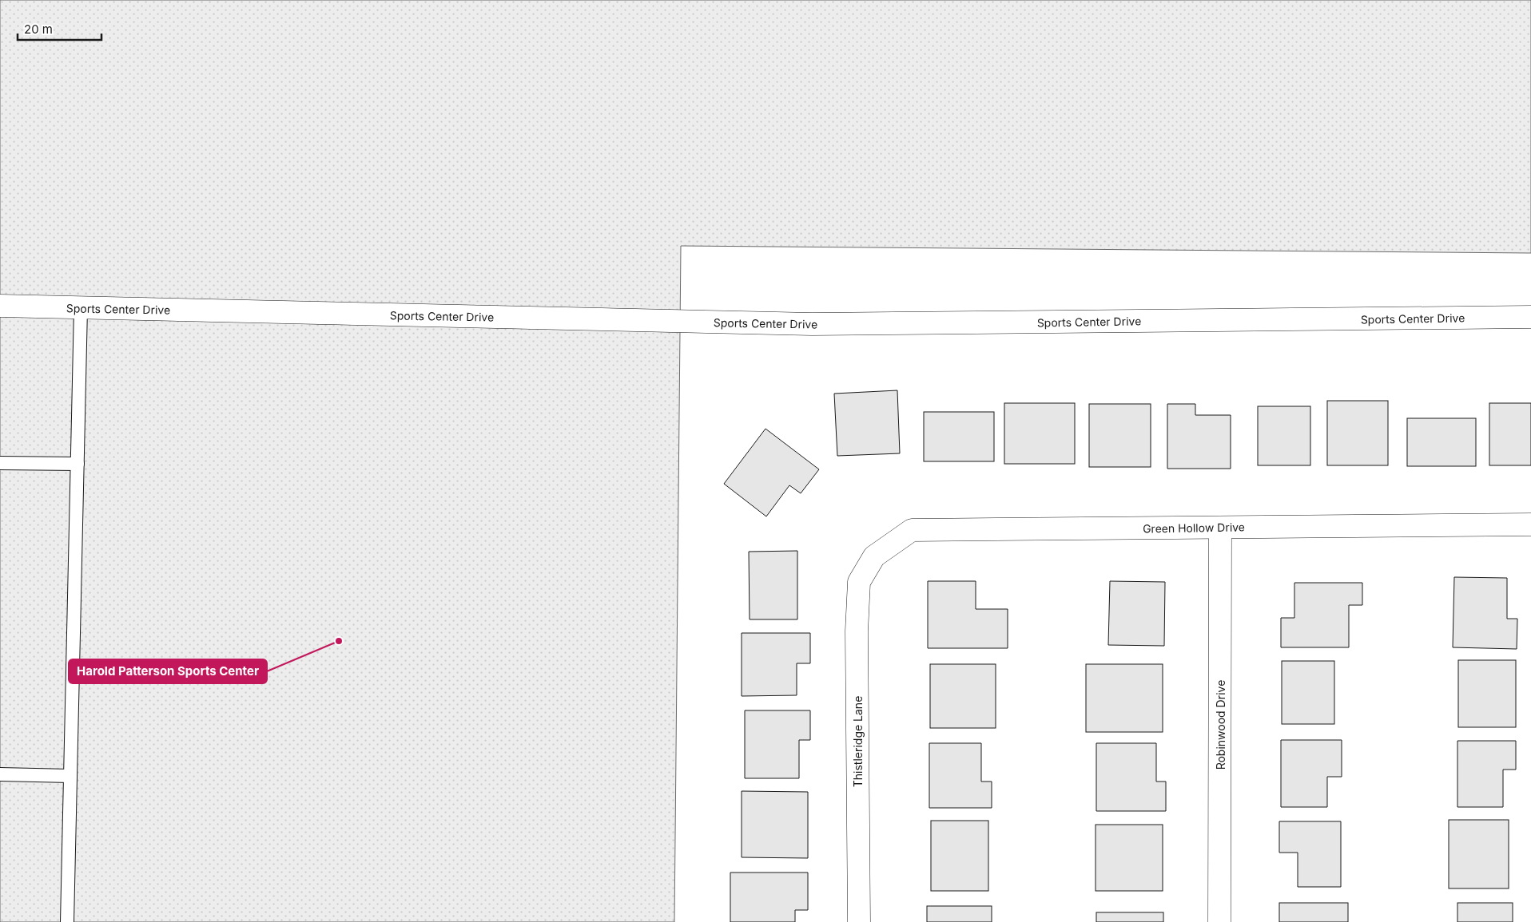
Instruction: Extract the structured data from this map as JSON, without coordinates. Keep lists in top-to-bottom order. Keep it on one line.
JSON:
{"streets":{"street":["Sports Center Drive","Green Hollow Drive","Robinwood Drive","Thistleridge Lane"]},"crossings":[["Green Hollow Drive","Robinwood Drive"],["Green Hollow Drive","Thistleridge Lane"]],"places":["Harold Patterson Sports Center"],"scale_bar":"20 m"}
